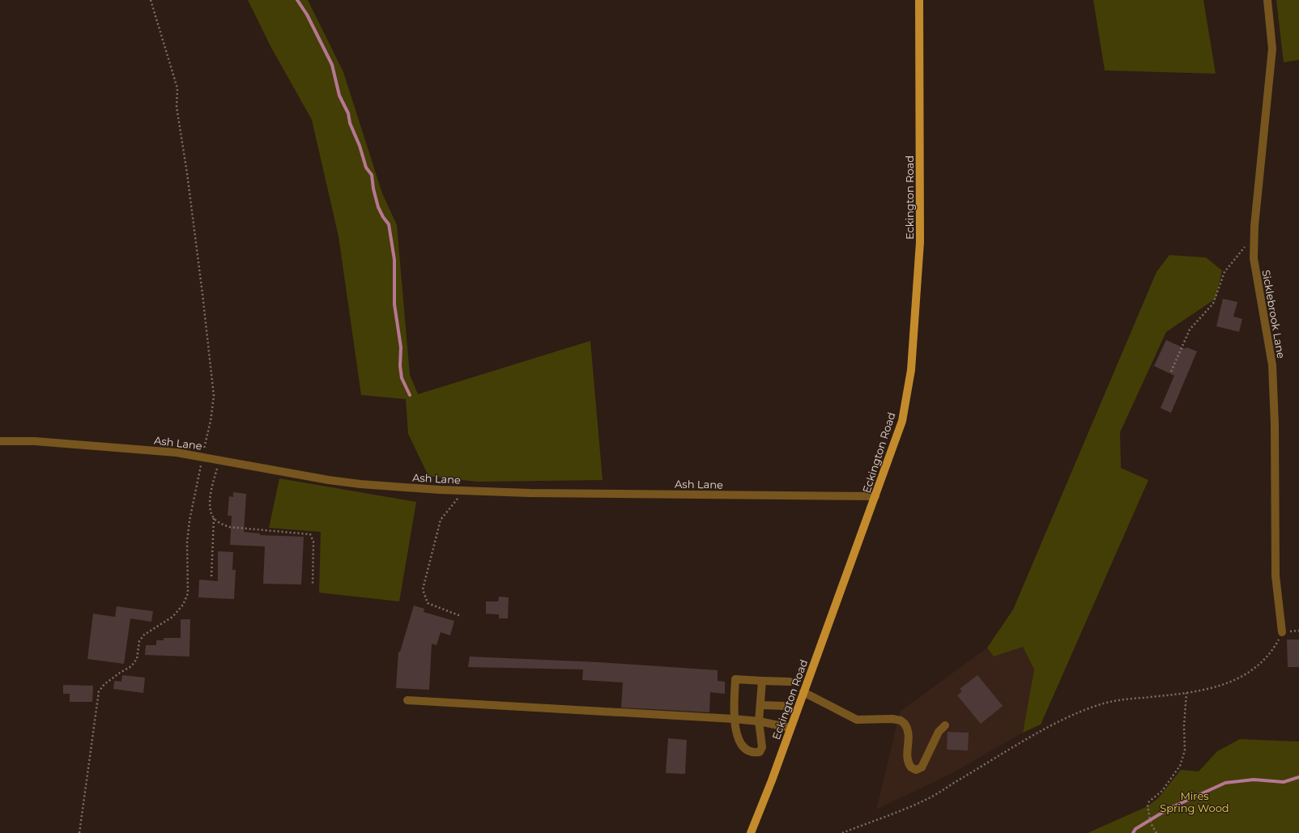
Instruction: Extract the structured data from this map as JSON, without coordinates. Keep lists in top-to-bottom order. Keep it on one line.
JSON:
{"streets":{"main road":["Eckington Road"],"street":["Sicklebrook Lane","Ash Lane"]},"crossings":[["Eckington Road","Ash Lane"]],"parks":["Mires Spring Wood"]}
